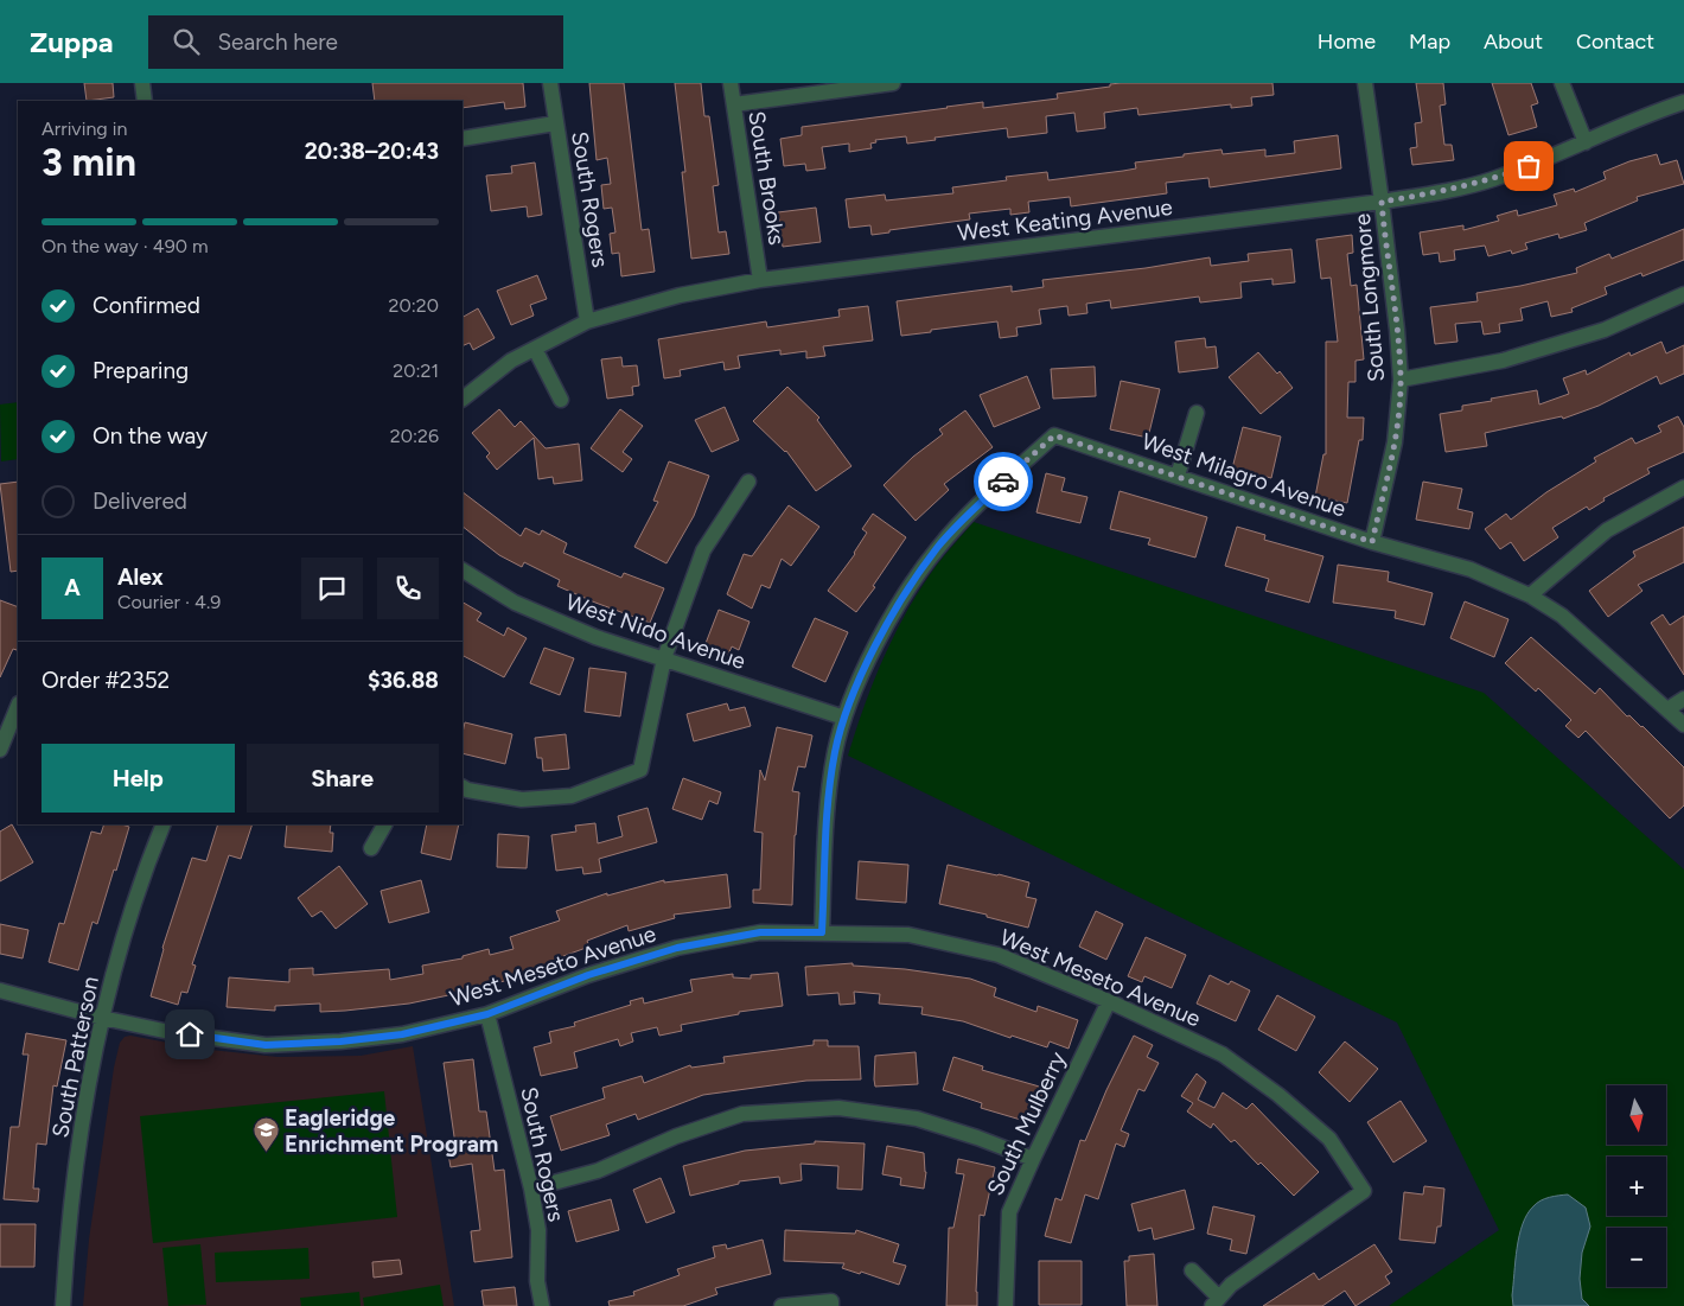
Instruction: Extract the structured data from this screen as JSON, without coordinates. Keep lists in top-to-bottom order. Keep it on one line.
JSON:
{"streets":{"street":["South Brooks","South Rogers","West Keating Avenue","South Longmore","West Milagro Avenue","West Nido Avenue","West Meseto Avenue","South Patterson","South Mulberry"]},"crossings":[["South Brooks","West Keating Avenue"],["South Rogers","West Keating Avenue"],["South Rogers","West Meseto Avenue"],["West Keating Avenue","South Longmore"],["South Longmore","West Milagro Avenue"],["West Milagro Avenue","West Nido Avenue"],["West Meseto Avenue","South Patterson"],["West Meseto Avenue","South Mulberry"]],"places":{"school or university":["Eagleridge Enrichment Program"]},"north":"bottom","page":{"header":"Zuppa","search":"Search here","nav":["Home","Map","About","Contact"],"heading":["3 min","Arriving in","20:38–20:43"],"panel":["Alex","Courier · 4.9","Order #2352","$36.88"],"bar":"On the way · 490 m","list":[["Confirmed","20:20"],["Preparing","20:21"],["On the way","20:26"],"Delivered"],"round":"A","buttons":["Help","Share"],"map_buttons":["+","−"]}}
